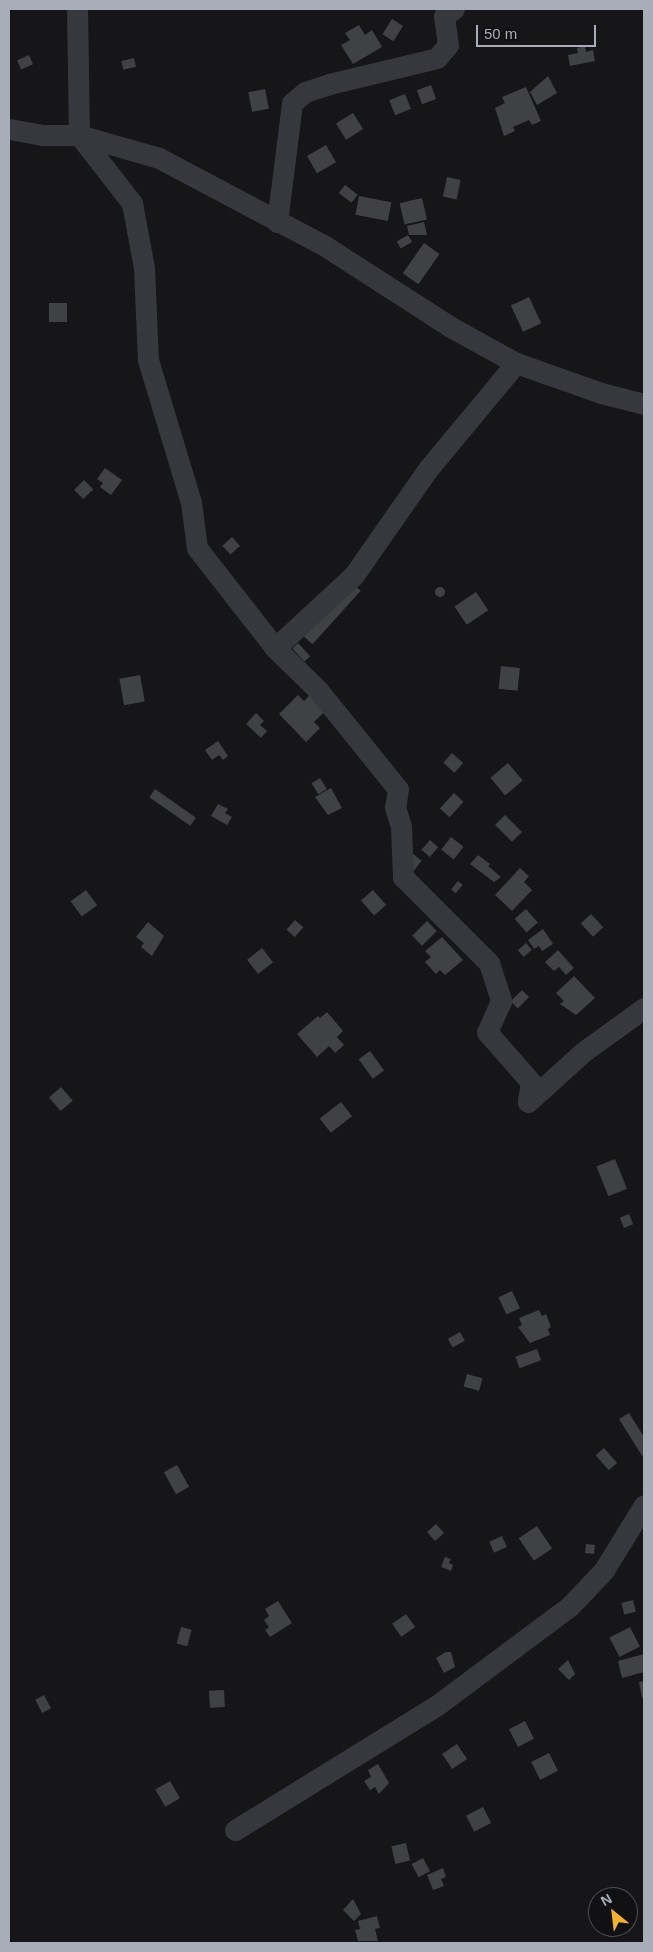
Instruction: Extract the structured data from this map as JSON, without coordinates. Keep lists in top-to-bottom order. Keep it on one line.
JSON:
{"scale_bar":"50 m","north":"top left"}
